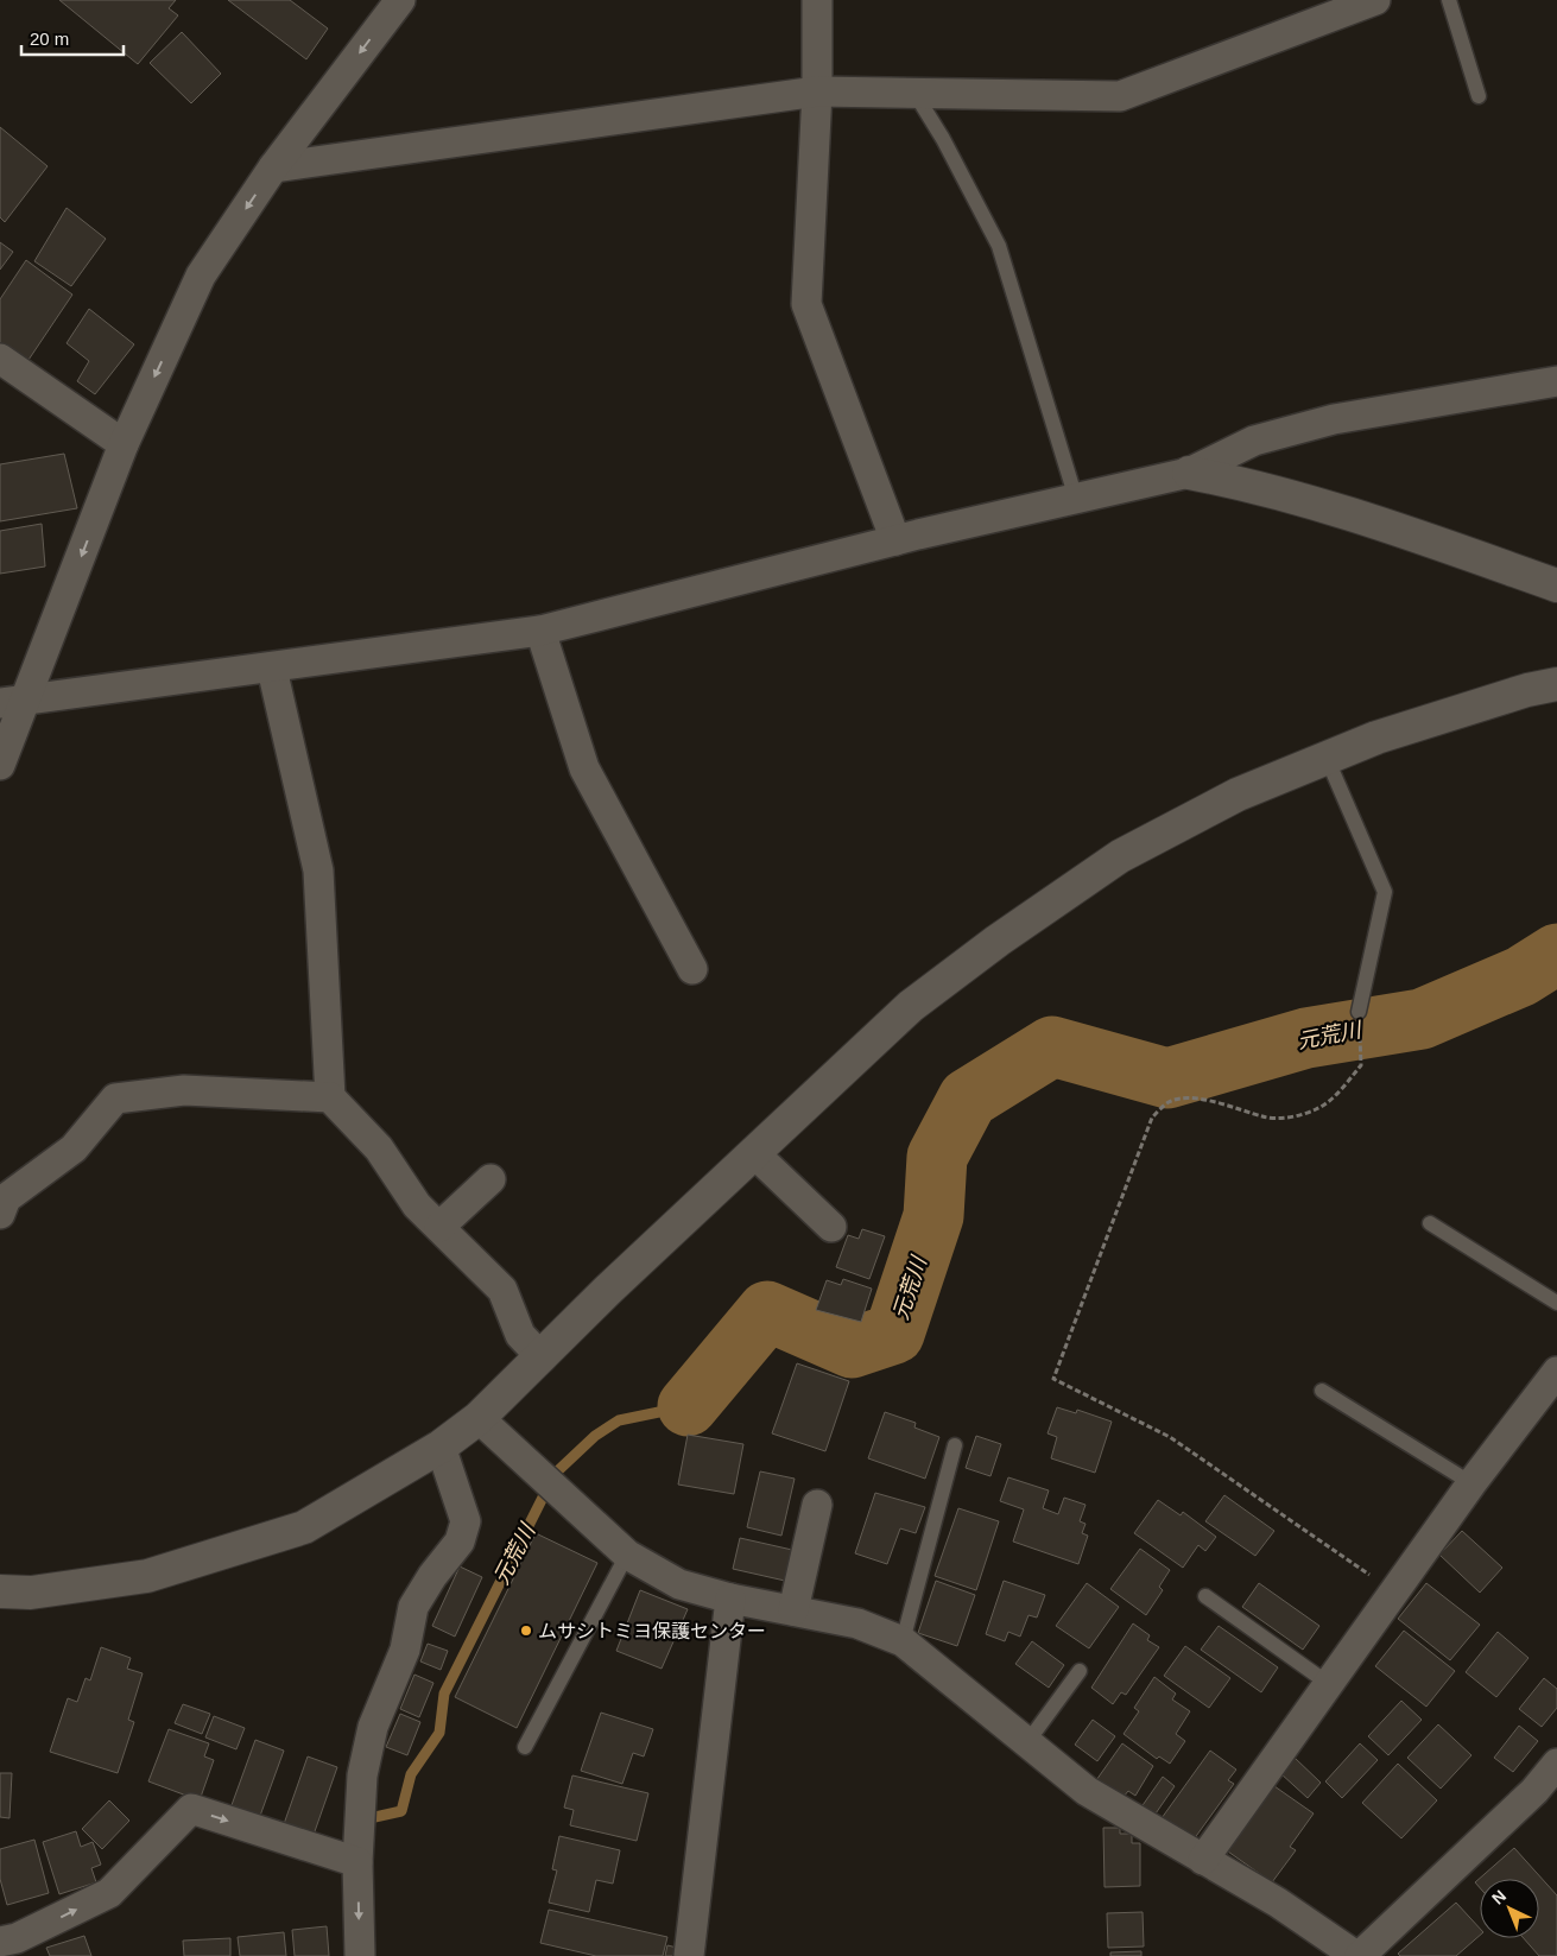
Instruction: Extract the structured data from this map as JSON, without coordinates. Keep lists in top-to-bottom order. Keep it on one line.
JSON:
{"water":["元荒川"],"places":["ムサシトミヨ保護センター"],"scale_bar":"20 m","north":"top left"}
